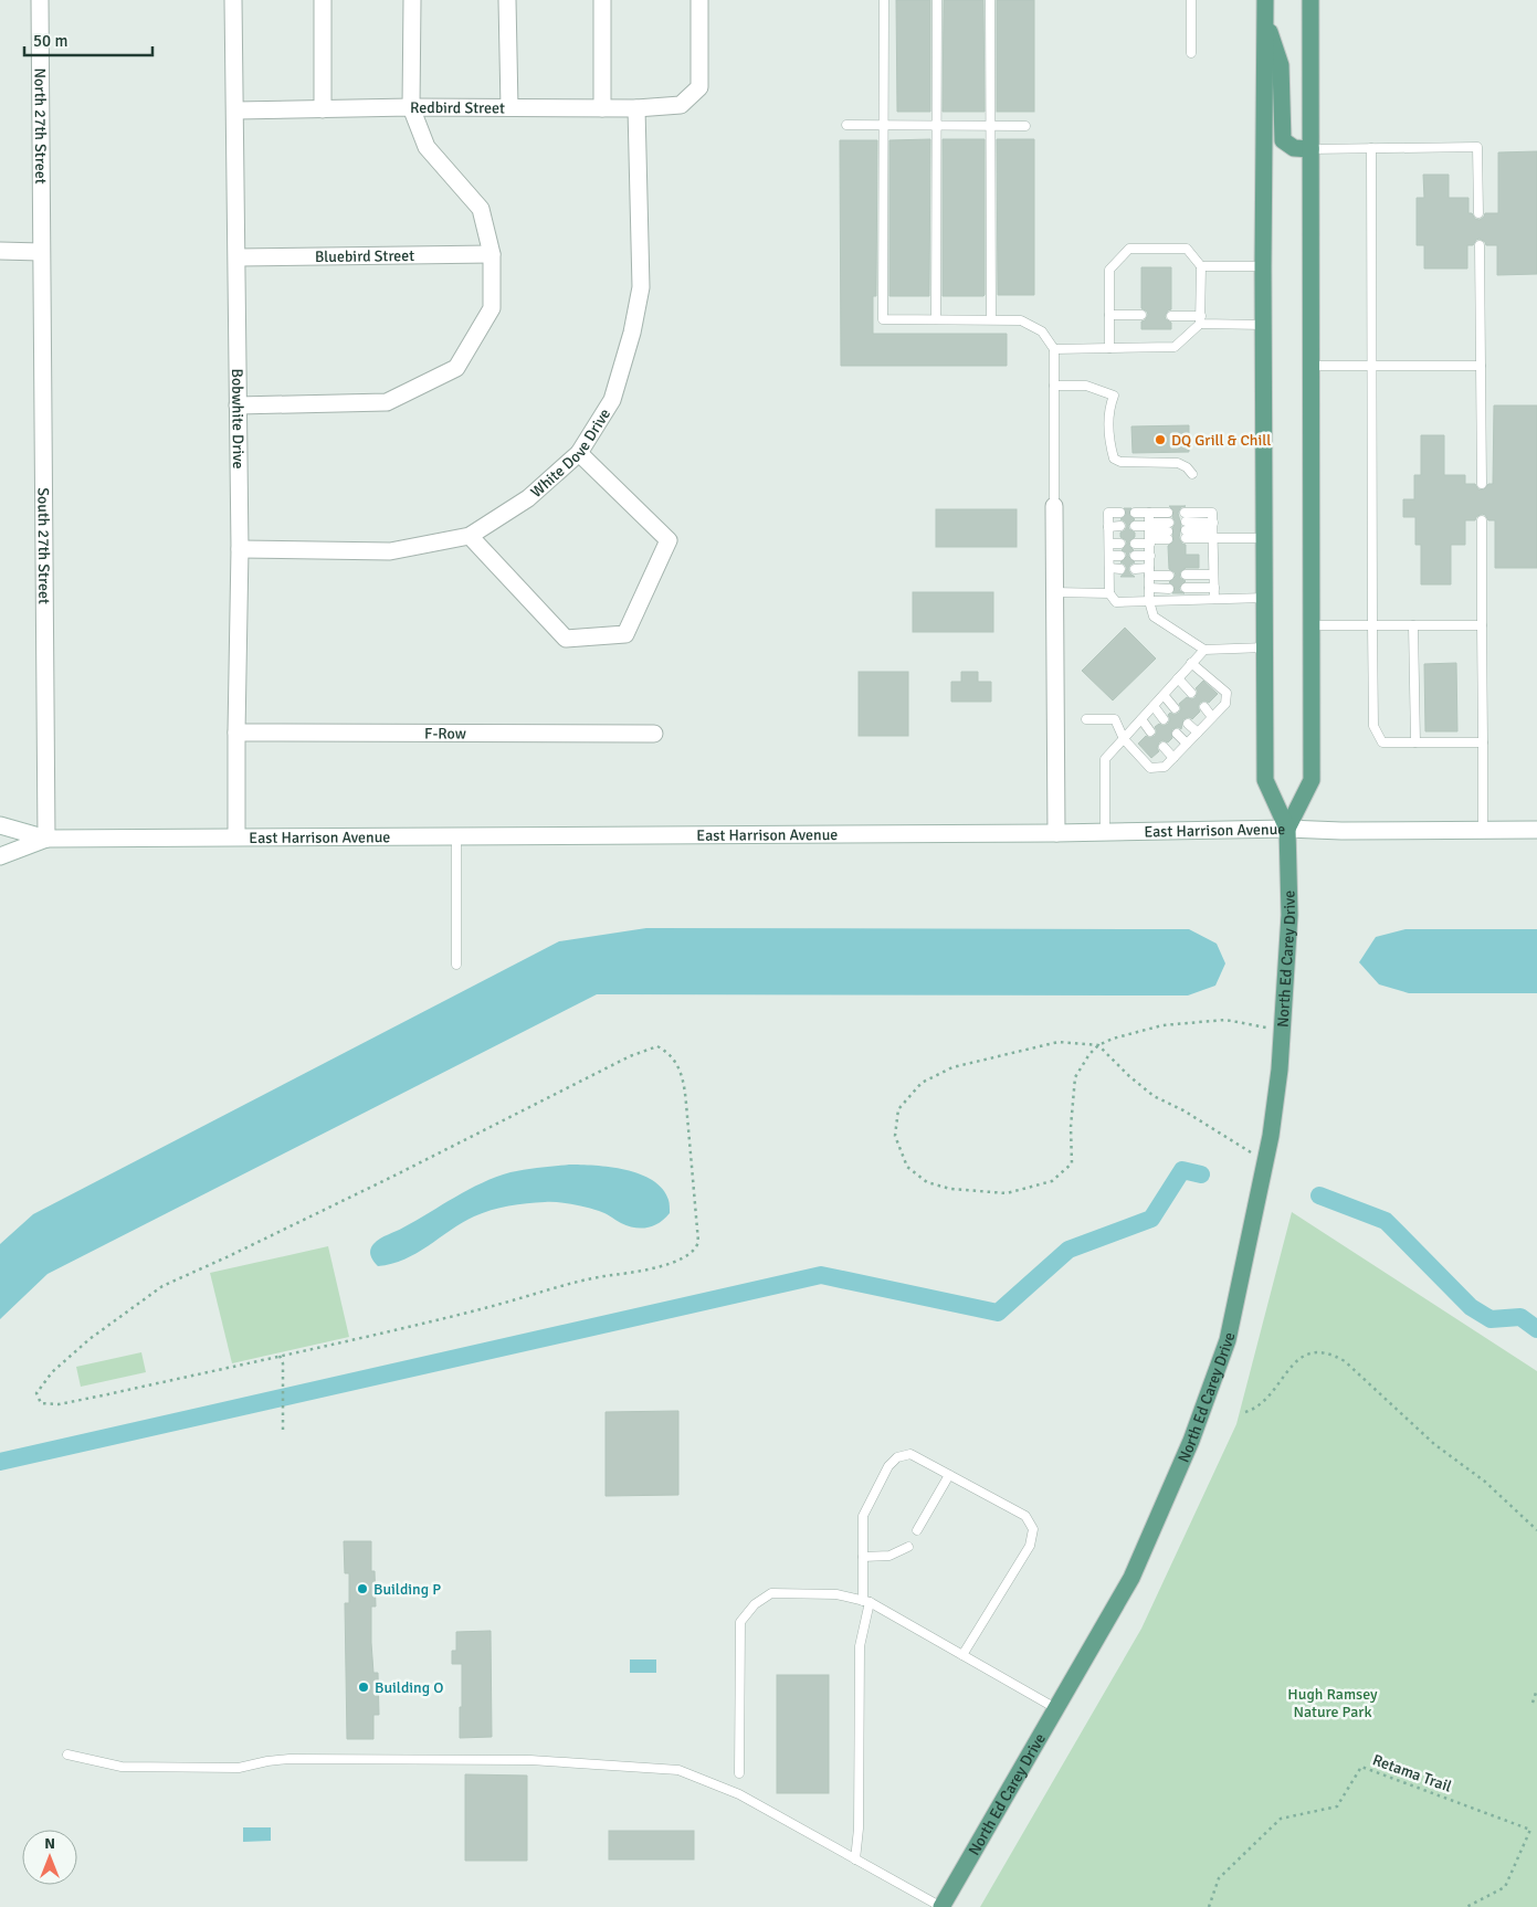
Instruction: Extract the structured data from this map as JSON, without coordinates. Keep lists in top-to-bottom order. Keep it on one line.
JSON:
{"streets":{"main road":["North Ed Carey Drive"],"street":["Redbird Street","North 27th Street","Bluebird Street","Bobwhite Drive","White Dove Drive","South 27th Street","F-Row","East Harrison Avenue"],"path":["Retama Trail"]},"crossings":[["Redbird Street","Bobwhite Drive"],["Redbird Street","White Dove Drive"],["North 27th Street","South 27th Street"],["Bluebird Street","Bobwhite Drive"],["Bobwhite Drive","White Dove Drive"],["Bobwhite Drive","F-Row"],["Bobwhite Drive","East Harrison Avenue"],["South 27th Street","East Harrison Avenue"],["East Harrison Avenue","North Ed Carey Drive"]],"parks":["Hugh Ramsey Nature Park"],"places":["DQ Grill & Chill","Building P","Building O"],"scale_bar":"50 m","north":"top"}
